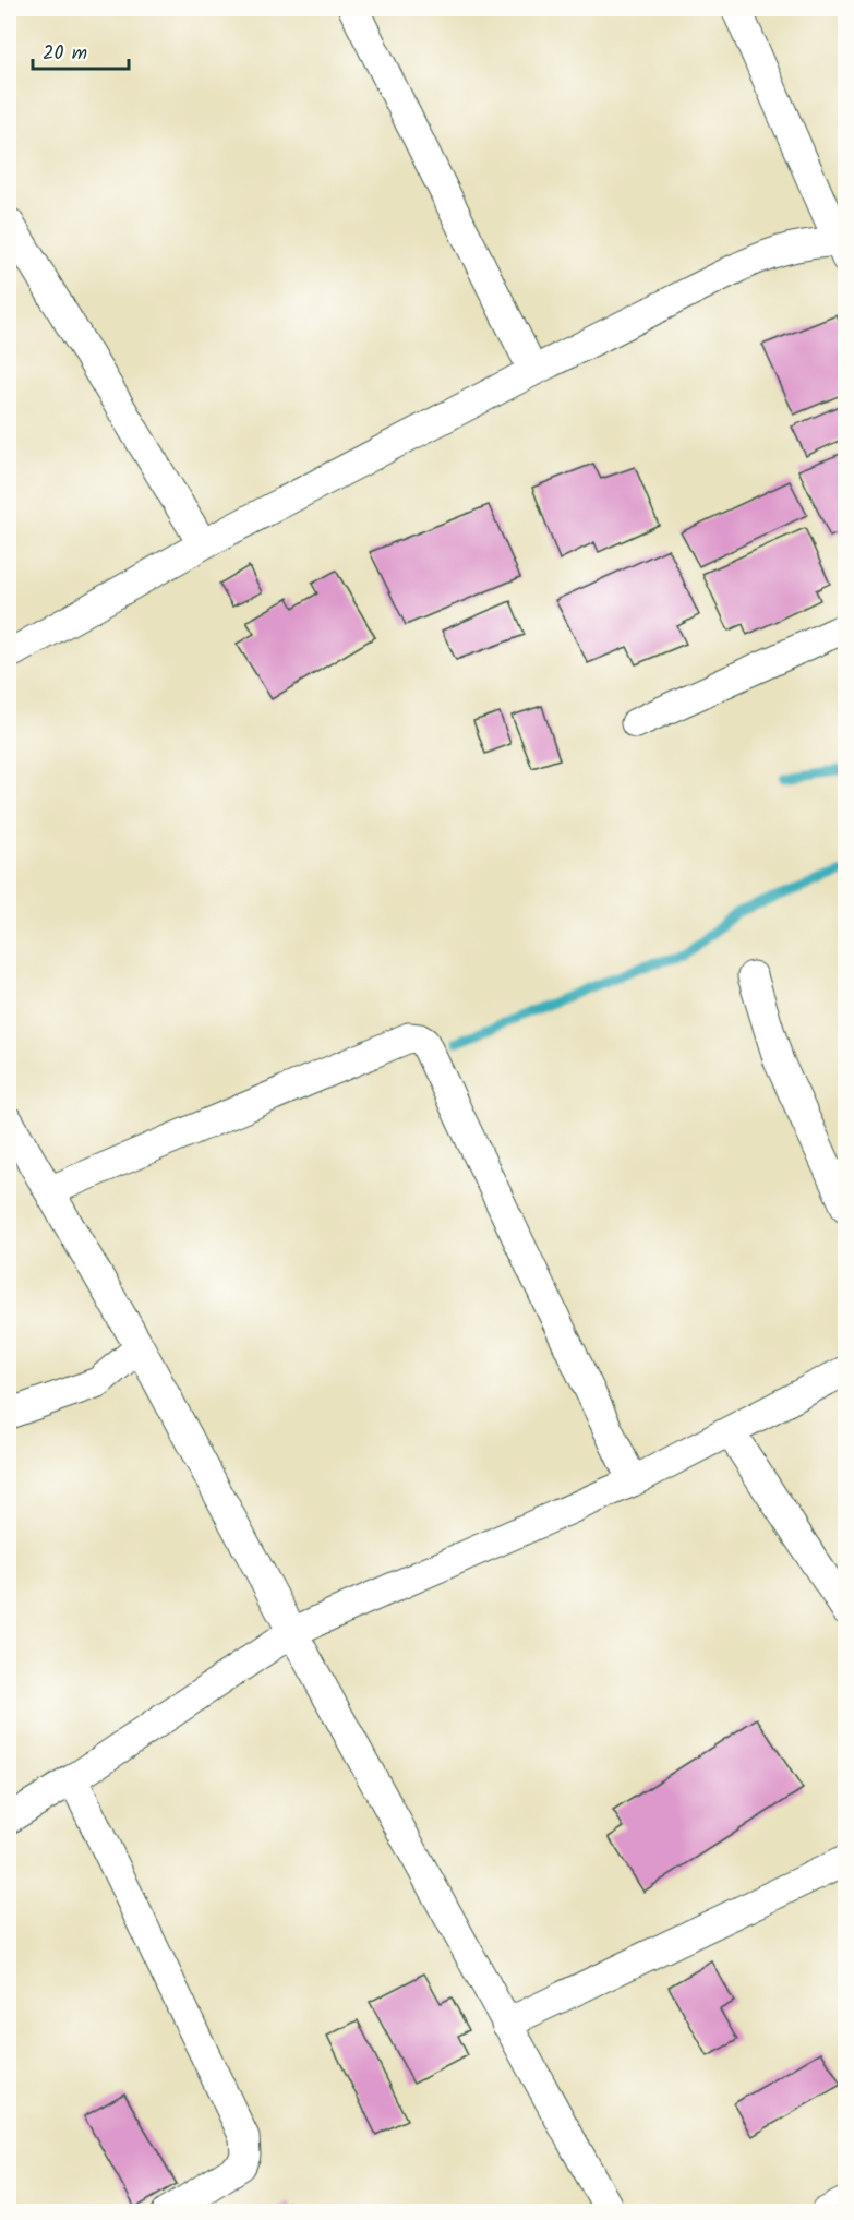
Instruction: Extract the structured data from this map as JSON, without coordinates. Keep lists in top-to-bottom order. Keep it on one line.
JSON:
{"scale_bar":"20 m"}
